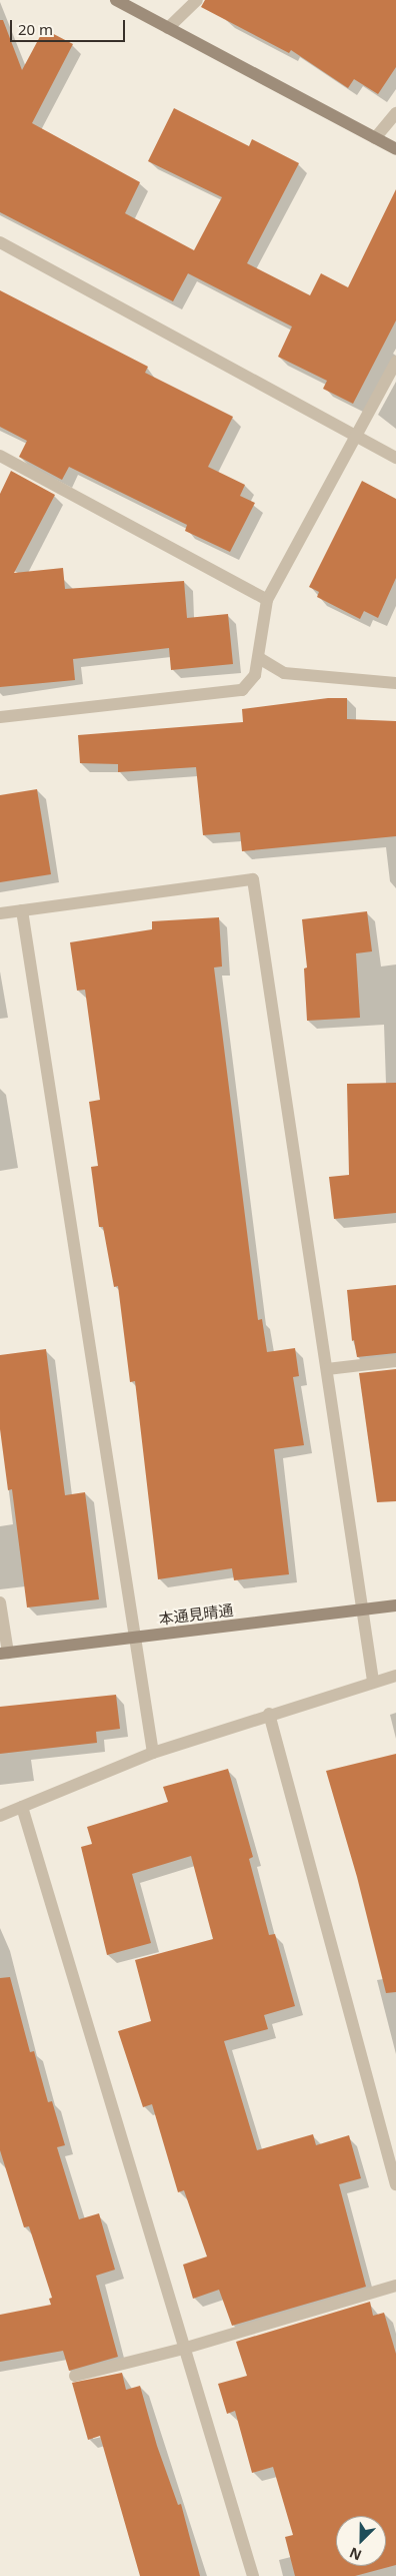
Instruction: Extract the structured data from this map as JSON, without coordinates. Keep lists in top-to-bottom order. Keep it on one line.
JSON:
{"streets":{"street":["本通見晴通"]},"scale_bar":"20 m","north":"bottom left"}
